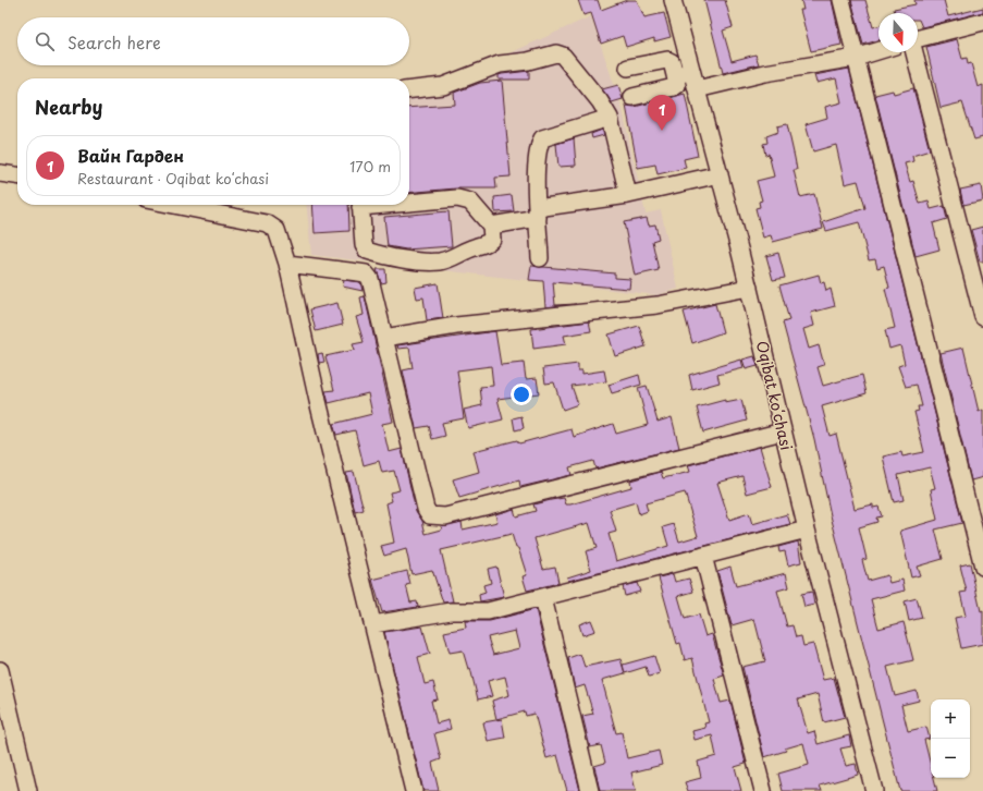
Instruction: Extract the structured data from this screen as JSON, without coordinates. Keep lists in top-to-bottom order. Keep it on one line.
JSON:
{"streets":{"street":["Oqibat koʻchasi"]},"north":"bottom","page":{"search":"Search here","heading":"Nearby","pins":"1","list":[{"mark":"1","name":"Вайн Гарден","note":"Restaurant · Oqibat koʻchasi","value":"170 m"}],"map_buttons":["+","−"]}}
